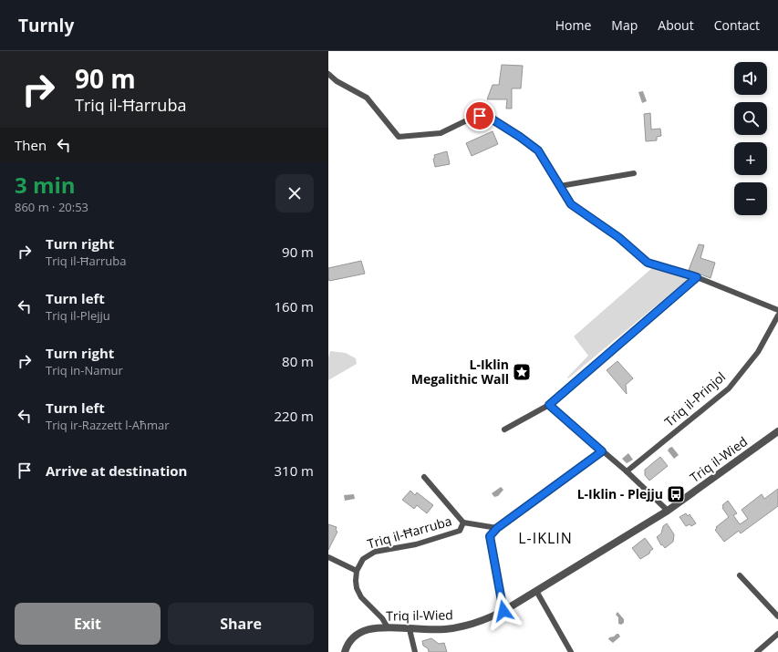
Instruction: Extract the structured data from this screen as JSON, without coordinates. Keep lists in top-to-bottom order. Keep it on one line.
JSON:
{"streets":{"street":["Triq il-Prinjol","Triq il-Wied","Triq il-Ħarruba"]},"districts":["L-IKLIN"],"places":{"place":["L-Iklin Megalithic Wall"],"bus stop":["L-Iklin - Plejju"]},"page":{"header":"Turnly","nav":["Home","Map","About","Contact"],"turn":["90 m","Triq il-Ħarruba"],"map_buttons":["+","−"],"then":"Then","heading":["3 min","860 m · 20:53"],"list":[{"name":"Turn right","note":"Triq il-Ħarruba","value":"90 m"},{"name":"Turn left","note":"Triq il-Plejju","value":"160 m"},{"name":"Turn right","note":"Triq in-Namur","value":"80 m"},{"name":"Turn left","note":"Triq ir-Razzett l-Aħmar","value":"220 m"},{"name":"Arrive at destination","value":"310 m"}],"buttons":["Exit","Share"]}}
